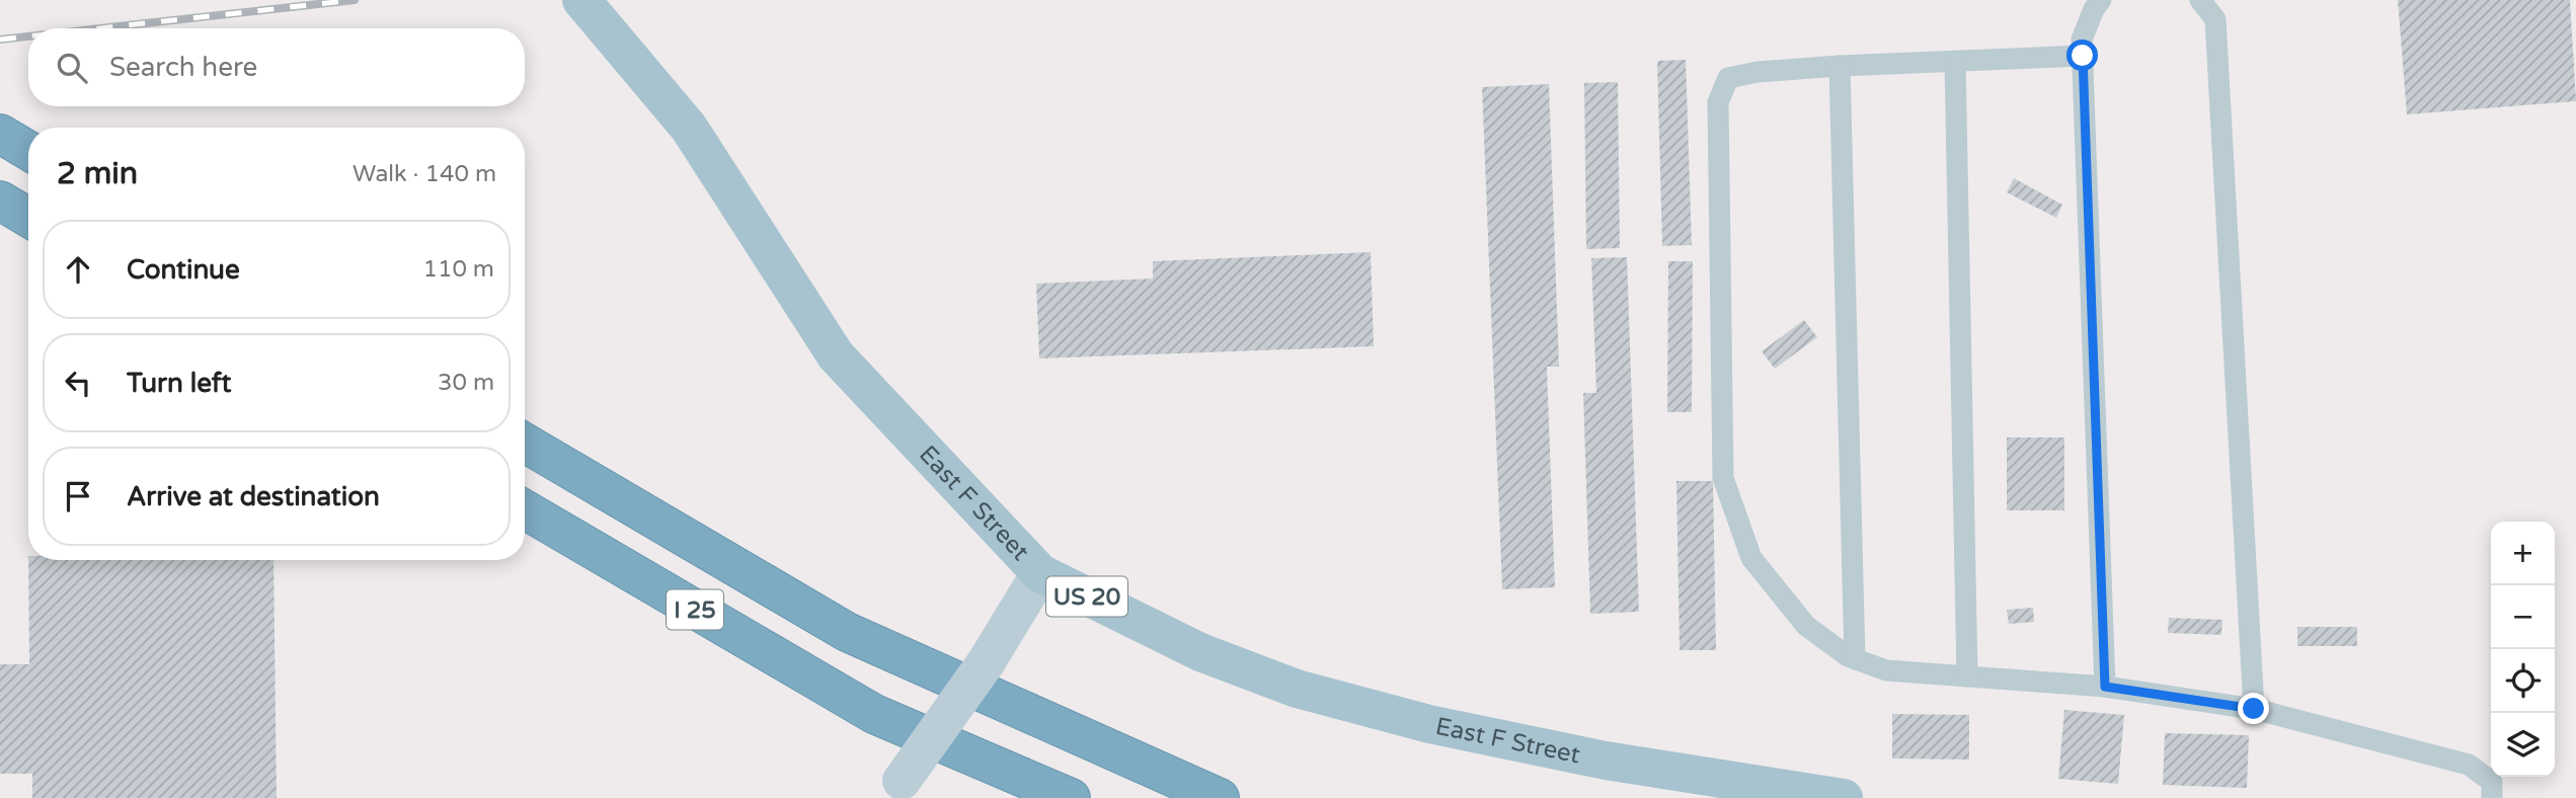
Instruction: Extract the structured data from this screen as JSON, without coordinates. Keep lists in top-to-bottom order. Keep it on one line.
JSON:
{"streets":{"highway":["I 25"],"main road":["East F Street","US 20"]},"page":{"search":"Search here","heading":["2 min","Walk · 140 m"],"list":[["Continue","110 m"],["Turn left","30 m"],"Arrive at destination"],"map_buttons":["+","−"]}}
